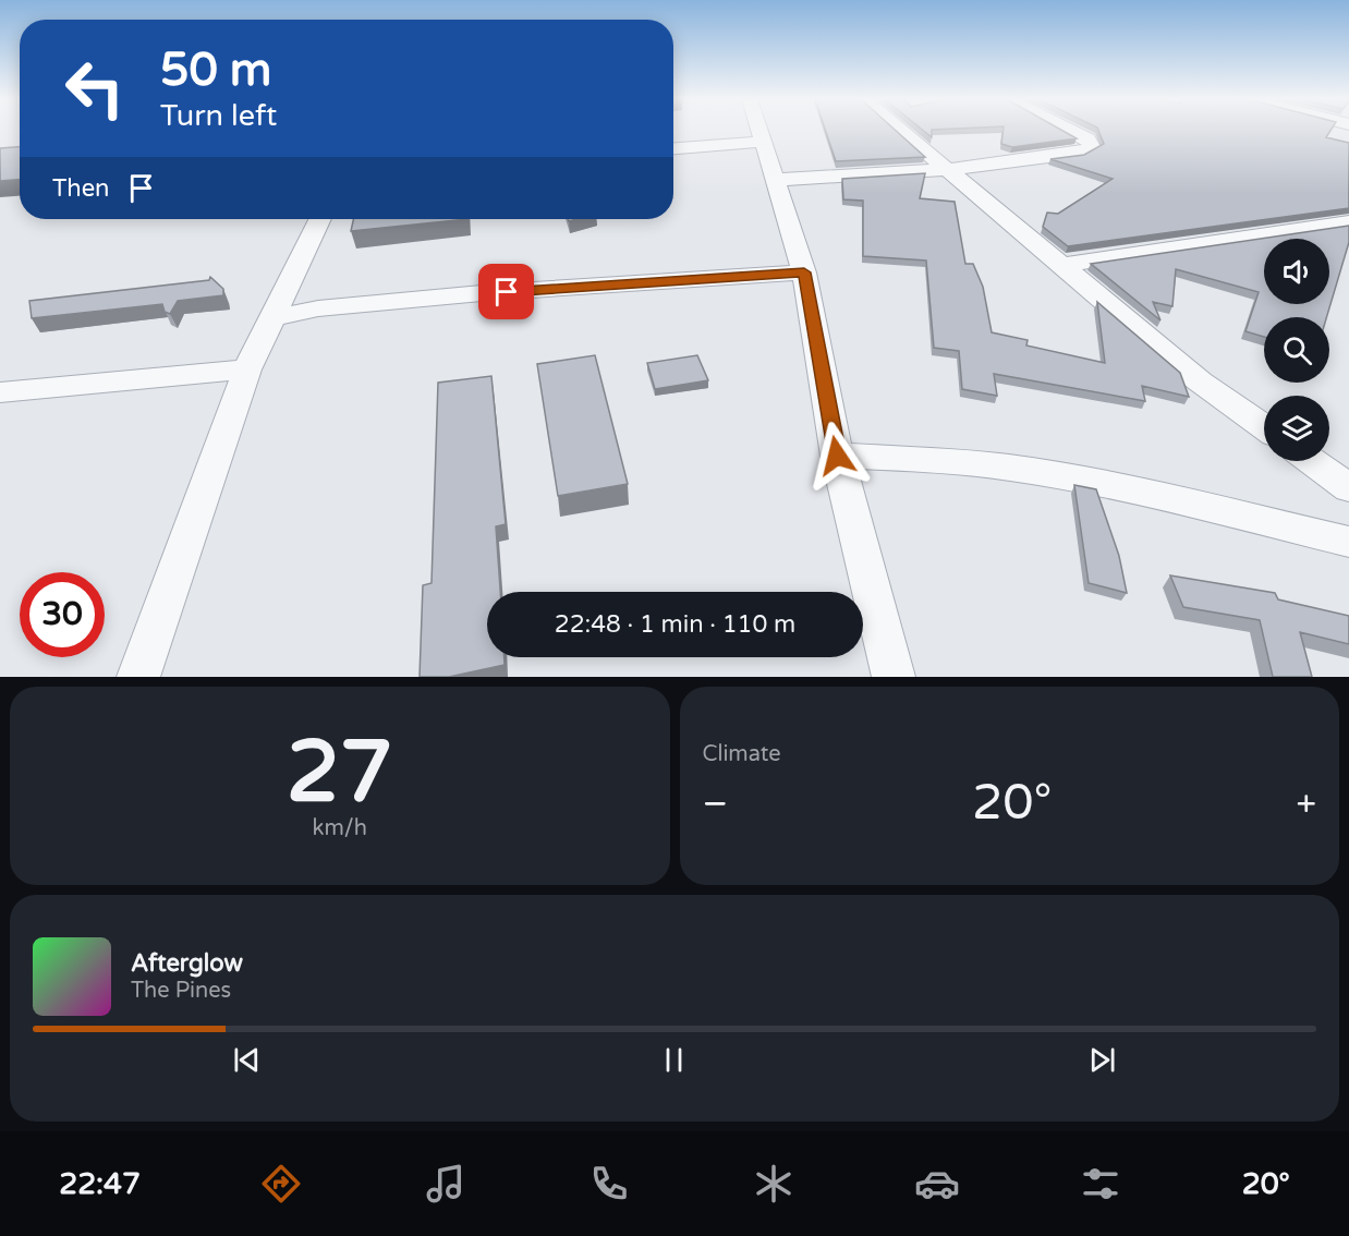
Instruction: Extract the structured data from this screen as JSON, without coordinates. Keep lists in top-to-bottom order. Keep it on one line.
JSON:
{"page":{"turn":["50 m","Turn left"],"then":"Then","limit":"30","trip":"22:48 · 1 min · 110 m","tile":[["27","km/h"],"Climate"],"heat":["−","20°","+"],"song":["Afterglow","The Pines"],"tabs":["22:47","20°"]}}
